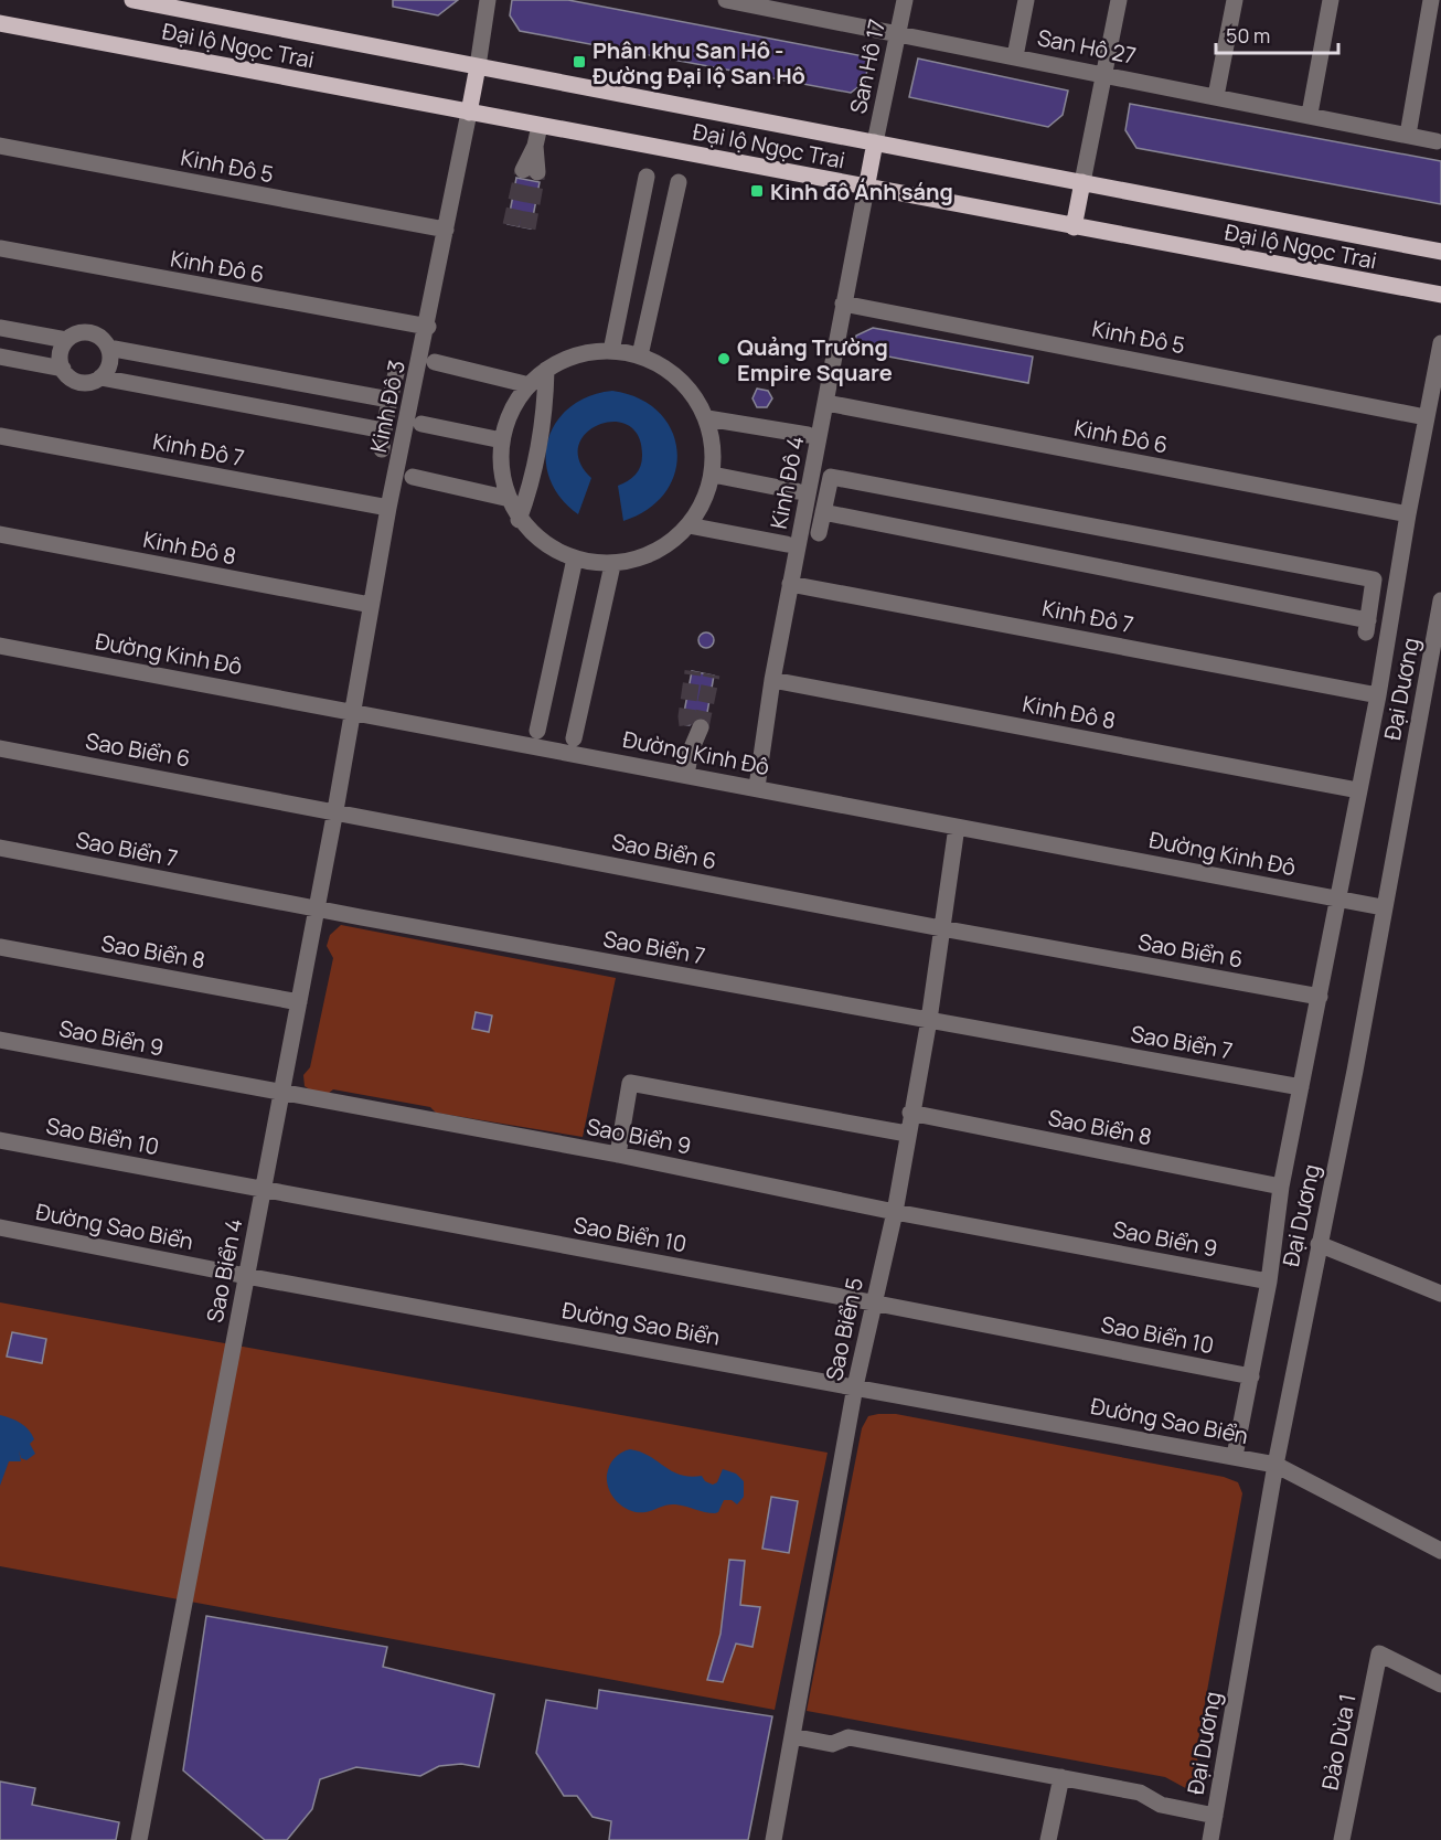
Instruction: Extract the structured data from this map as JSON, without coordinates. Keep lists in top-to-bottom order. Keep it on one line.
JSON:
{"streets":{"main road":["Đại lộ Ngọc Trai"],"street":["San Hô 27","San Hô 17","Kinh Đô 5","Kinh Đô 6","Kinh Đô 3","Kinh Đô 7","Kinh Đô 4","Kinh Đô 8","Đường Kinh Đô","Đại Dương","Sao Biển 6","Sao Biển 7","Sao Biển 8","Sao Biển 9","Sao Biển 10","Đường Sao Biển","Sao Biển 4","Sao Biển 5","Đảo Dừa 1"]},"crossings":[["Đại lộ Ngọc Trai","San Hô 17"],["Đại lộ Ngọc Trai","Kinh Đô 3"],["Đại lộ Ngọc Trai","Kinh Đô 4"],["San Hô 27","San Hô 17"],["Kinh Đô 5","Kinh Đô 3"],["Kinh Đô 5","Kinh Đô 4"],["Kinh Đô 6","Kinh Đô 3"],["Kinh Đô 6","Kinh Đô 4"],["Kinh Đô 3","Kinh Đô 7"],["Kinh Đô 3","Kinh Đô 8"],["Kinh Đô 3","Đường Kinh Đô"],["Kinh Đô 3","Sao Biển 4"],["Kinh Đô 7","Kinh Đô 4"],["Kinh Đô 4","Kinh Đô 8"],["Kinh Đô 4","Đường Kinh Đô"],["Đường Kinh Đô","Đại Dương"],["Đường Kinh Đô","Sao Biển 4"],["Đường Kinh Đô","Sao Biển 5"],["Đại Dương","Đường Sao Biển"],["Sao Biển 6","Sao Biển 4"],["Sao Biển 6","Sao Biển 5"],["Sao Biển 7","Sao Biển 4"],["Sao Biển 7","Sao Biển 5"],["Sao Biển 8","Sao Biển 4"],["Sao Biển 8","Sao Biển 5"],["Sao Biển 9","Sao Biển 4"],["Sao Biển 9","Sao Biển 5"],["Sao Biển 10","Sao Biển 4"],["Sao Biển 10","Sao Biển 5"],["Đường Sao Biển","Sao Biển 4"],["Đường Sao Biển","Sao Biển 5"]],"places":{"transit":["Phân khu San Hô - Đường Đại lộ San Hô","Kinh đô Ánh sáng"],"other":["Quảng Trường Empire Square"]},"scale_bar":"50 m"}
